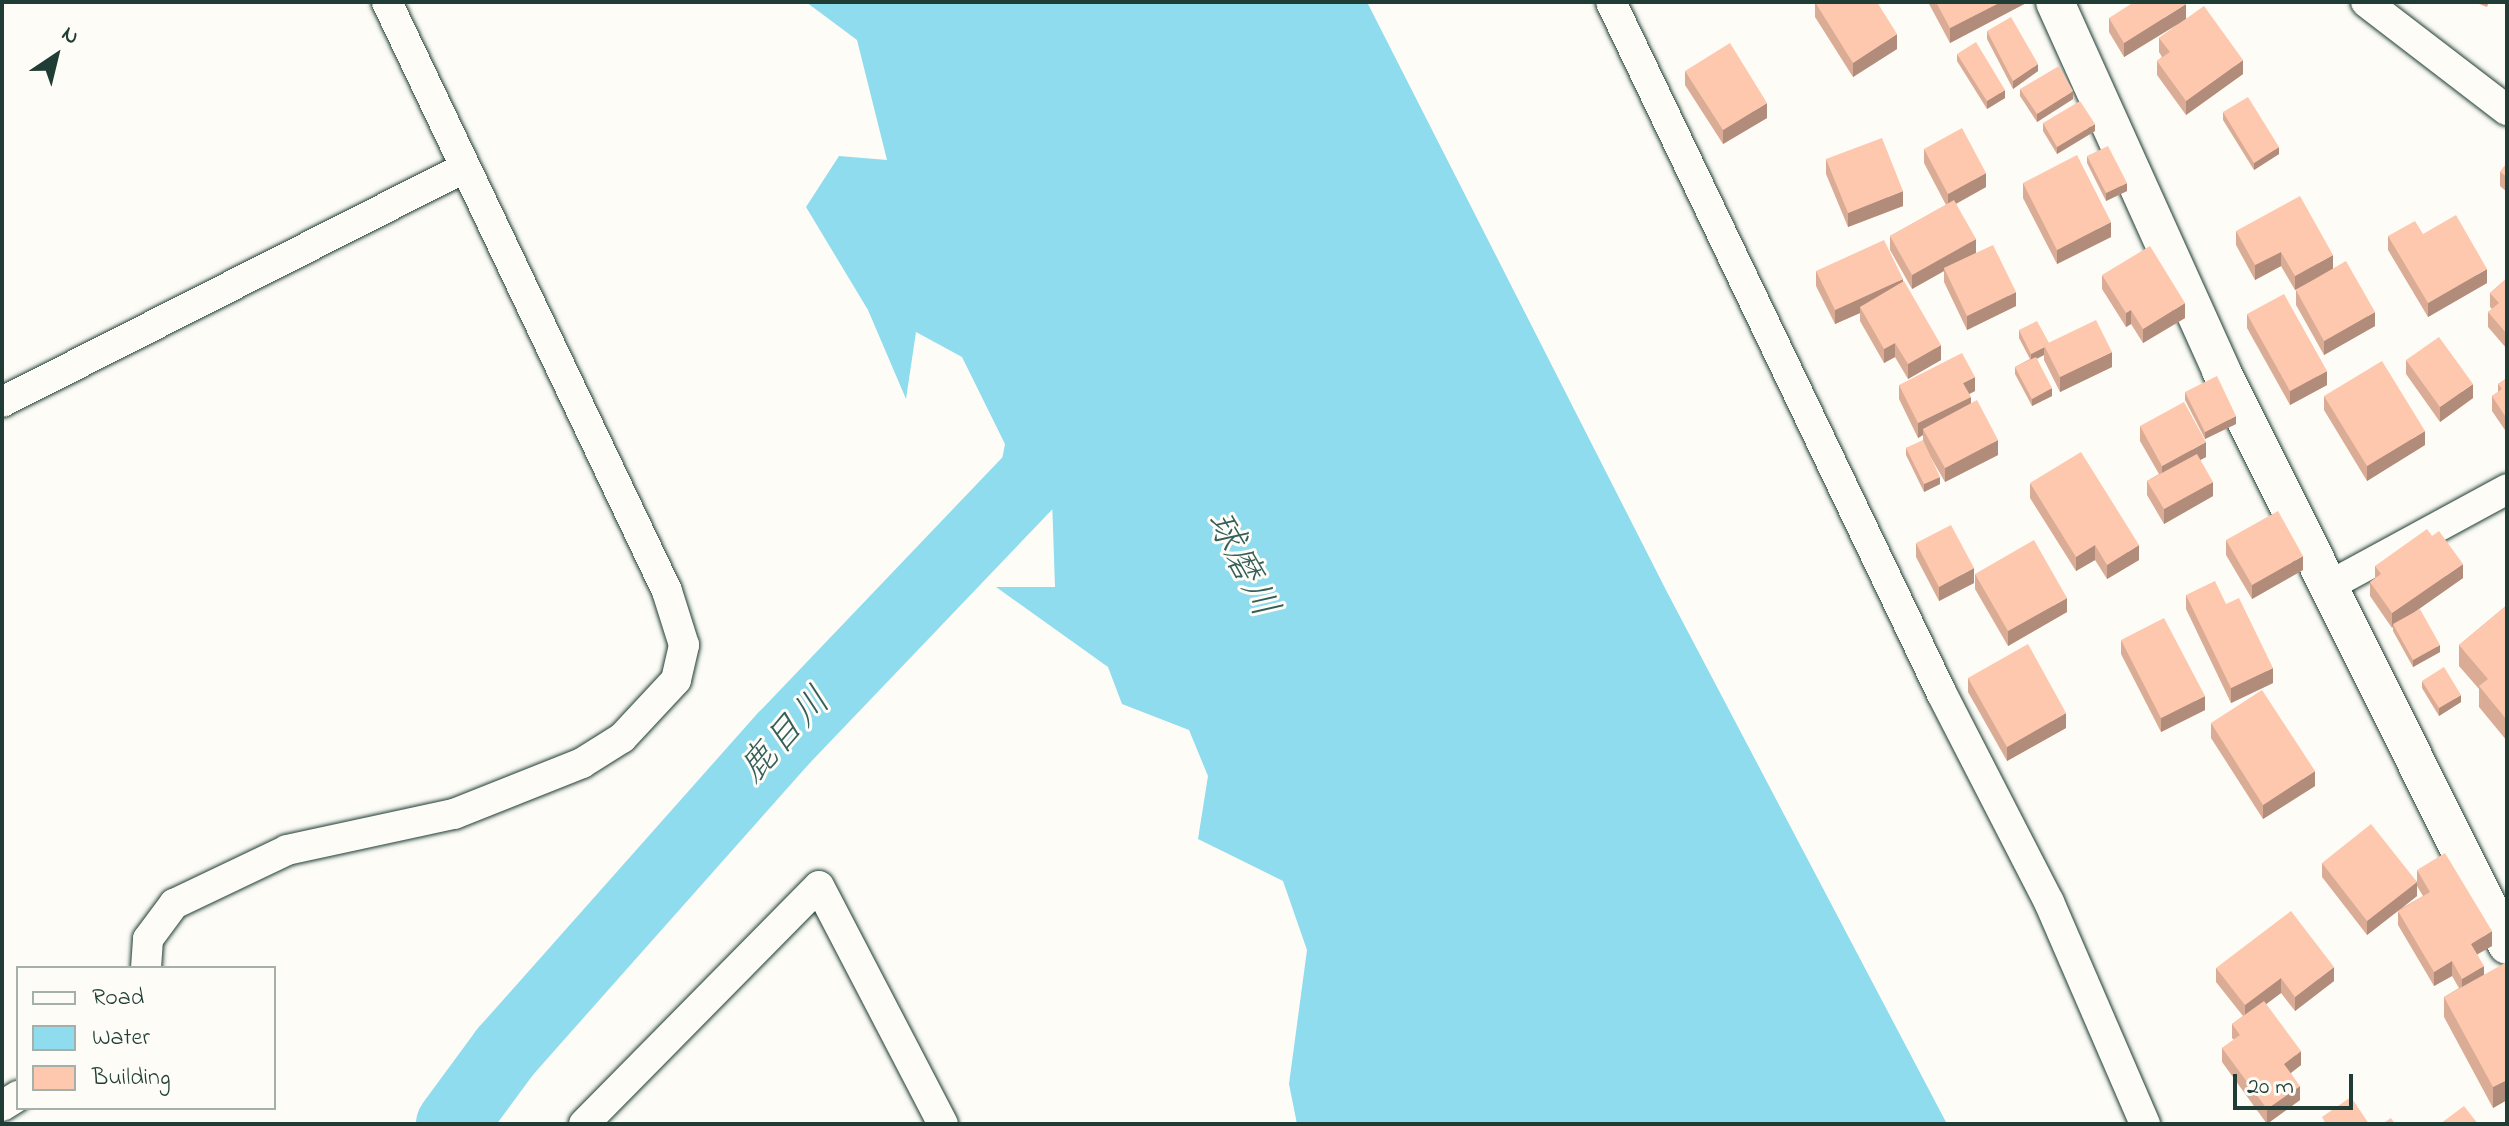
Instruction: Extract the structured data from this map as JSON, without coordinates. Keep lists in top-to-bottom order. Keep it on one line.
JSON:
{"water":["球磨川","鹿目川"],"legend":["Road","Water","Building"],"scale_bar":"20 m","north":"top right"}
